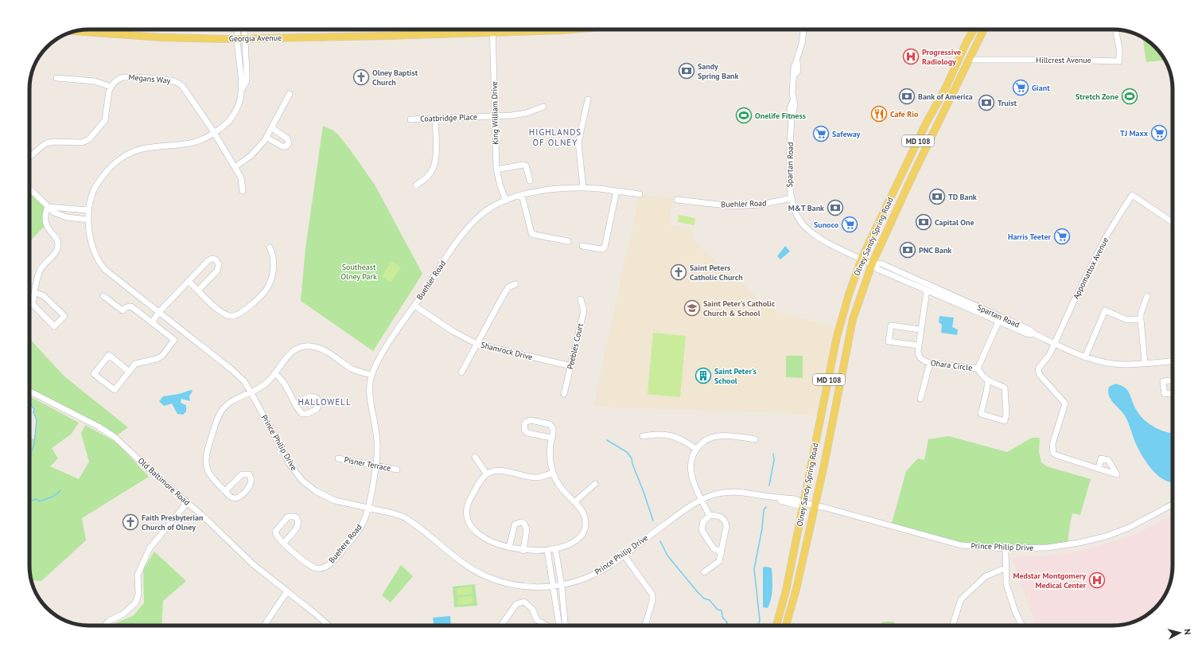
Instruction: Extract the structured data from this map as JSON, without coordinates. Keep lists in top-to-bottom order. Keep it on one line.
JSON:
{"streets":{"main road":["Georgia Avenue","MD 108","Olney Sandy Spring Road"],"street":["Hillcrest Avenue","Megans Way","King William Drive","Coatbridge Place","Spartan Road","Buehler Road","Appomattox Avenue","Peebles Court","Shamrock Drive","Ohara Circle","Prince Philip Drive","Pisner Terrace","Old Baltimore Road","Buehere Road"]},"crossings":[["Georgia Avenue","King William Drive"],["Georgia Avenue","Prince Philip Drive"],["Hillcrest Avenue","Olney Sandy Spring Road"],["Megans Way","Prince Philip Drive"],["King William Drive","Coatbridge Place"],["King William Drive","Buehler Road"],["Spartan Road","Buehler Road"],["Spartan Road","Olney Sandy Spring Road"],["Spartan Road","Appomattox Avenue"],["Spartan Road","Ohara Circle"],["Buehler Road","Shamrock Drive"],["Buehler Road","Prince Philip Drive"],["Buehler Road","Pisner Terrace"],["Buehler Road","Buehere Road"],["Olney Sandy Spring Road","Prince Philip Drive"],["Peebles Court","Shamrock Drive"],["Prince Philip Drive","Buehere Road"]],"districts":["HIGHLANDS OF OLNEY","HALLOWELL"],"parks":["Southeast Olney Park"],"places":{"hospital":["Progressive Radiology","Medstar Montgomery Medical Center"],"bank":["Sandy Spring Bank","Bank of America","Truist","TD Bank","M&T Bank","Capital One","PNC Bank"],"church":["Olney Baptist Church","Saint Peters Catholic Church","Faith Presbyterian Church of Olney"],"supermarket":["Giant","TJ Maxx","Safeway","Sunoco","Harris Teeter"],"sports":["Stretch Zone","Onelife Fitness"],"restaurant":["Cafe Rio"],"school or university":["Saint Peter's Catholic Church & School"],"building":["Saint Peter's School"]},"north":"right"}
